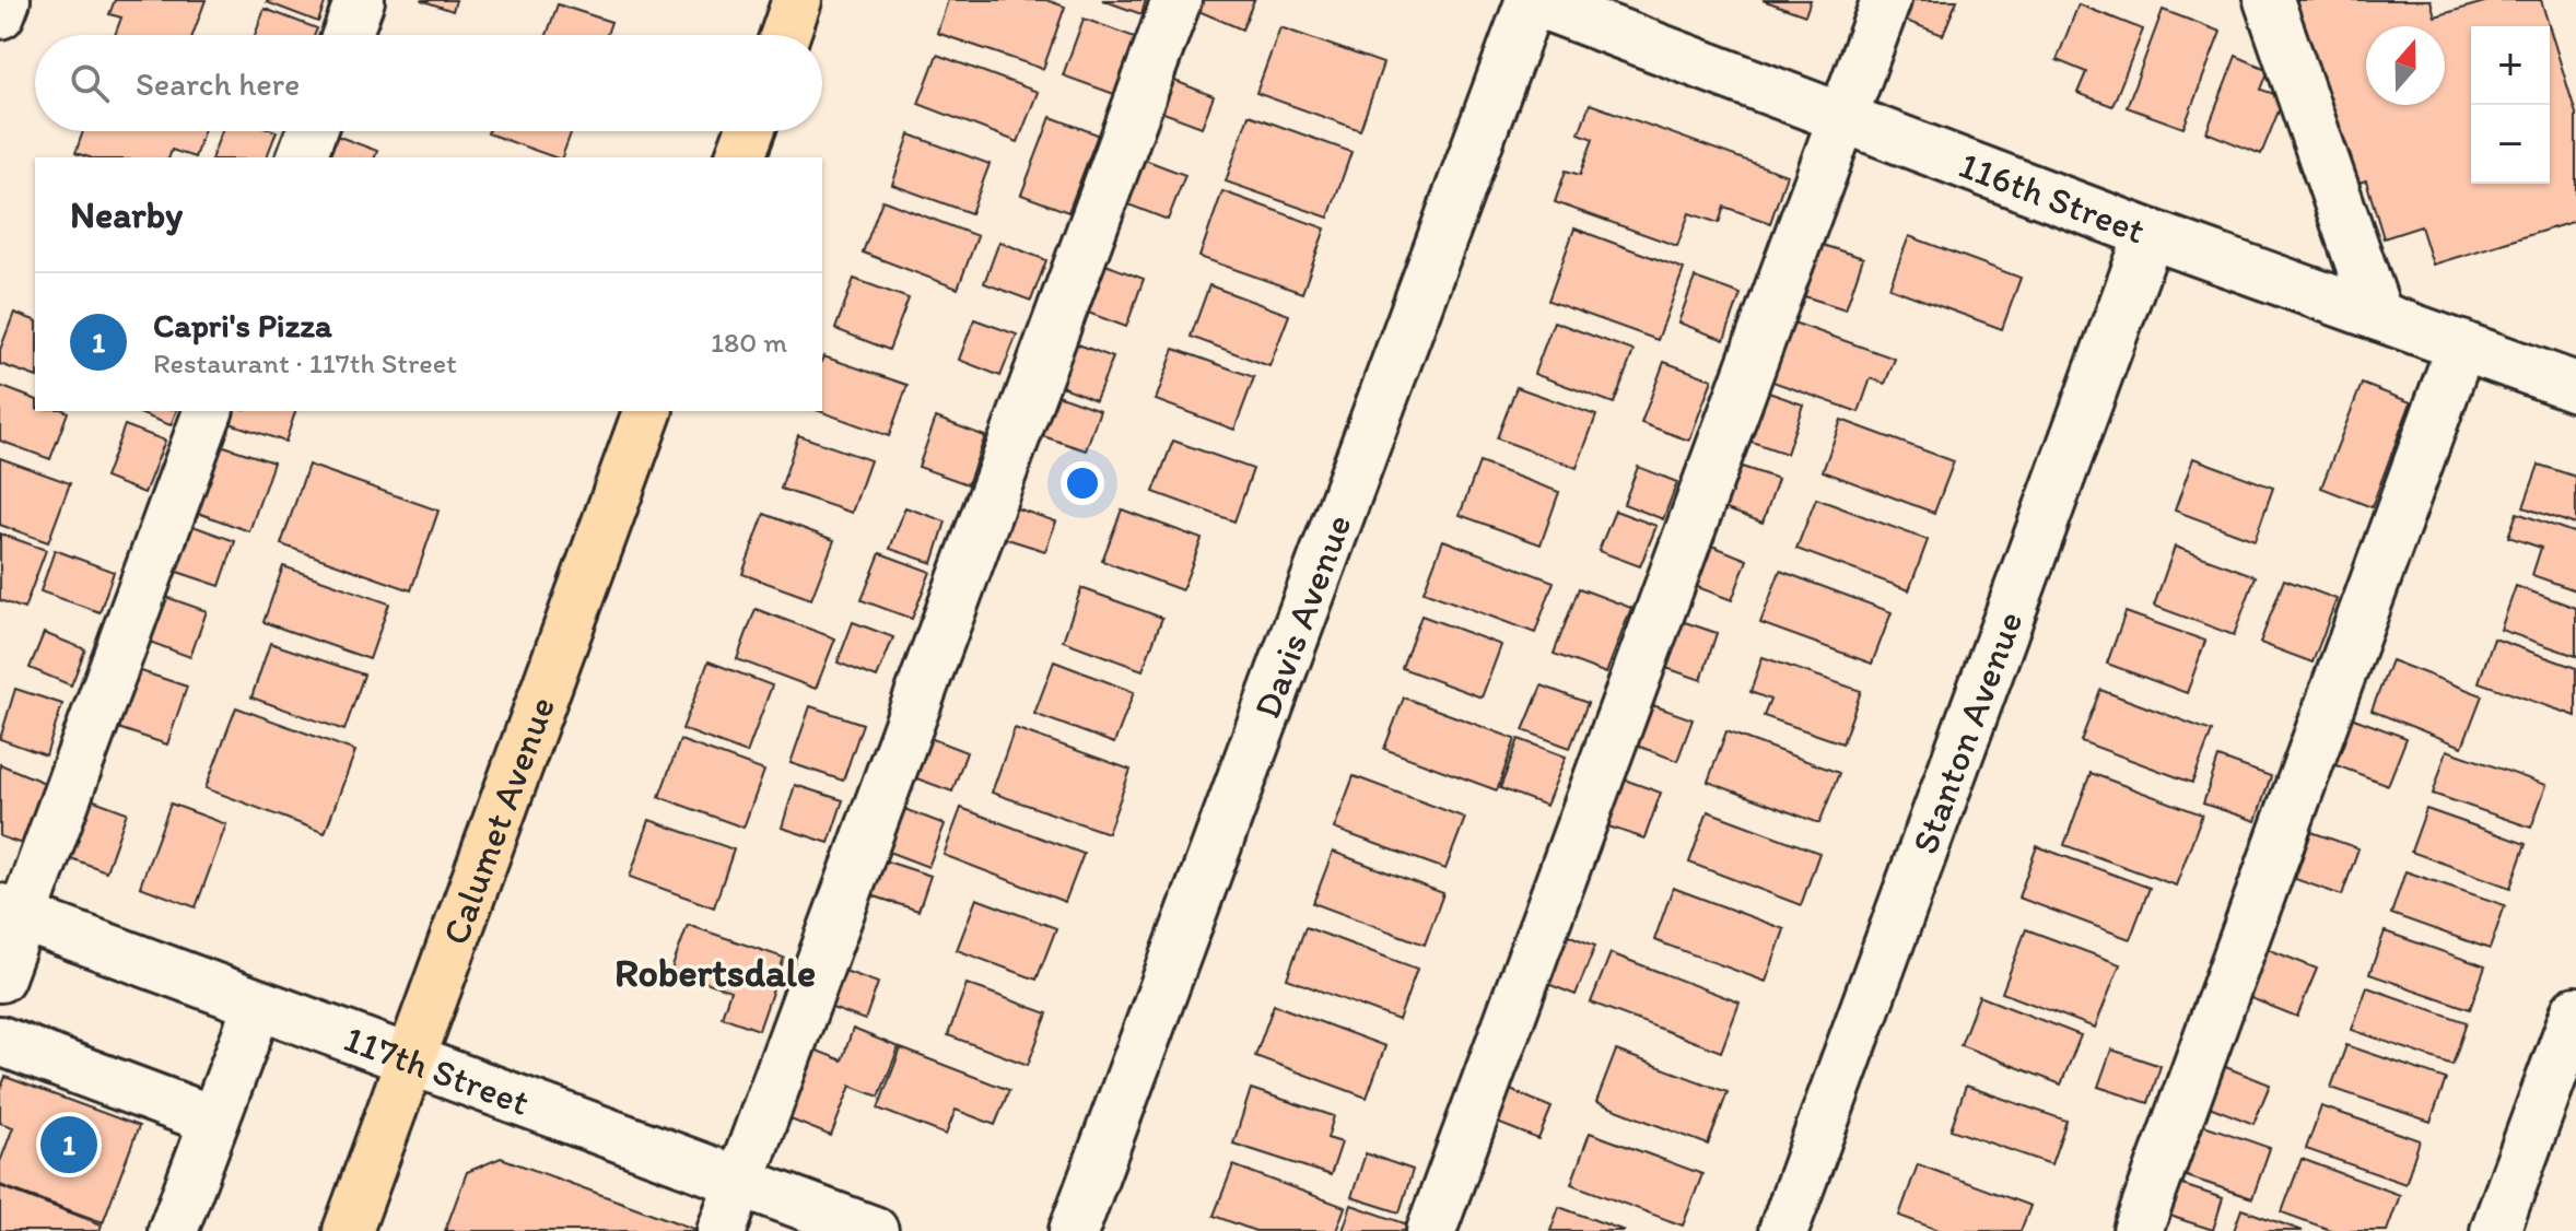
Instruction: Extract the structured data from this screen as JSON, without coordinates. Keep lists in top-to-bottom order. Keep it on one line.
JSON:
{"streets":{"main road":["Calumet Avenue"],"street":["116th Street","Davis Avenue","Stanton Avenue","117th Street"]},"crossings":[["116th Street","Davis Avenue"],["116th Street","Stanton Avenue"],["Calumet Avenue","117th Street"]],"districts":["Robertsdale"],"north":"top","page":{"map_buttons":["+","−"],"search":"Search here","heading":"Nearby","list":[{"mark":"1","name":"Capri's Pizza","note":"Restaurant · 117th Street","value":"180 m"}],"pins":"1"}}
